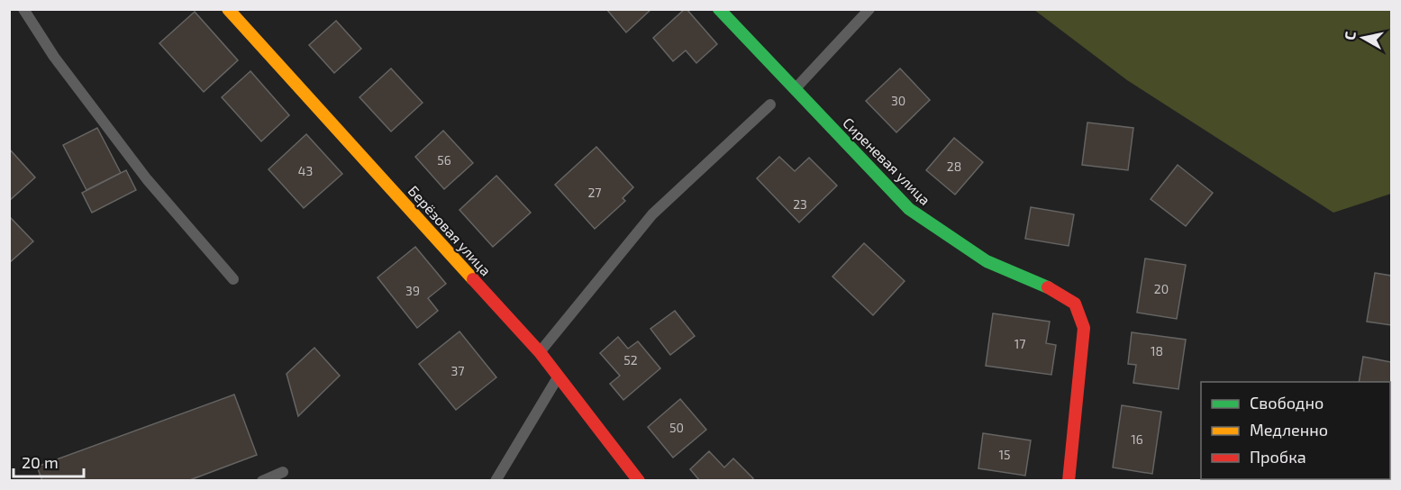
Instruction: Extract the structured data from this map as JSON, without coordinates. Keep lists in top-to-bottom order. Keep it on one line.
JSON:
{"streets":{"street":["Сиреневая улица","Берёзовая улица"]},"house_numbers":["30","56","28","43","27","23","20","39","17","18","52","37","50","16","15"],"legend":["Свободно","Медленно","Пробка"],"scale_bar":"20 m","north":"left"}
